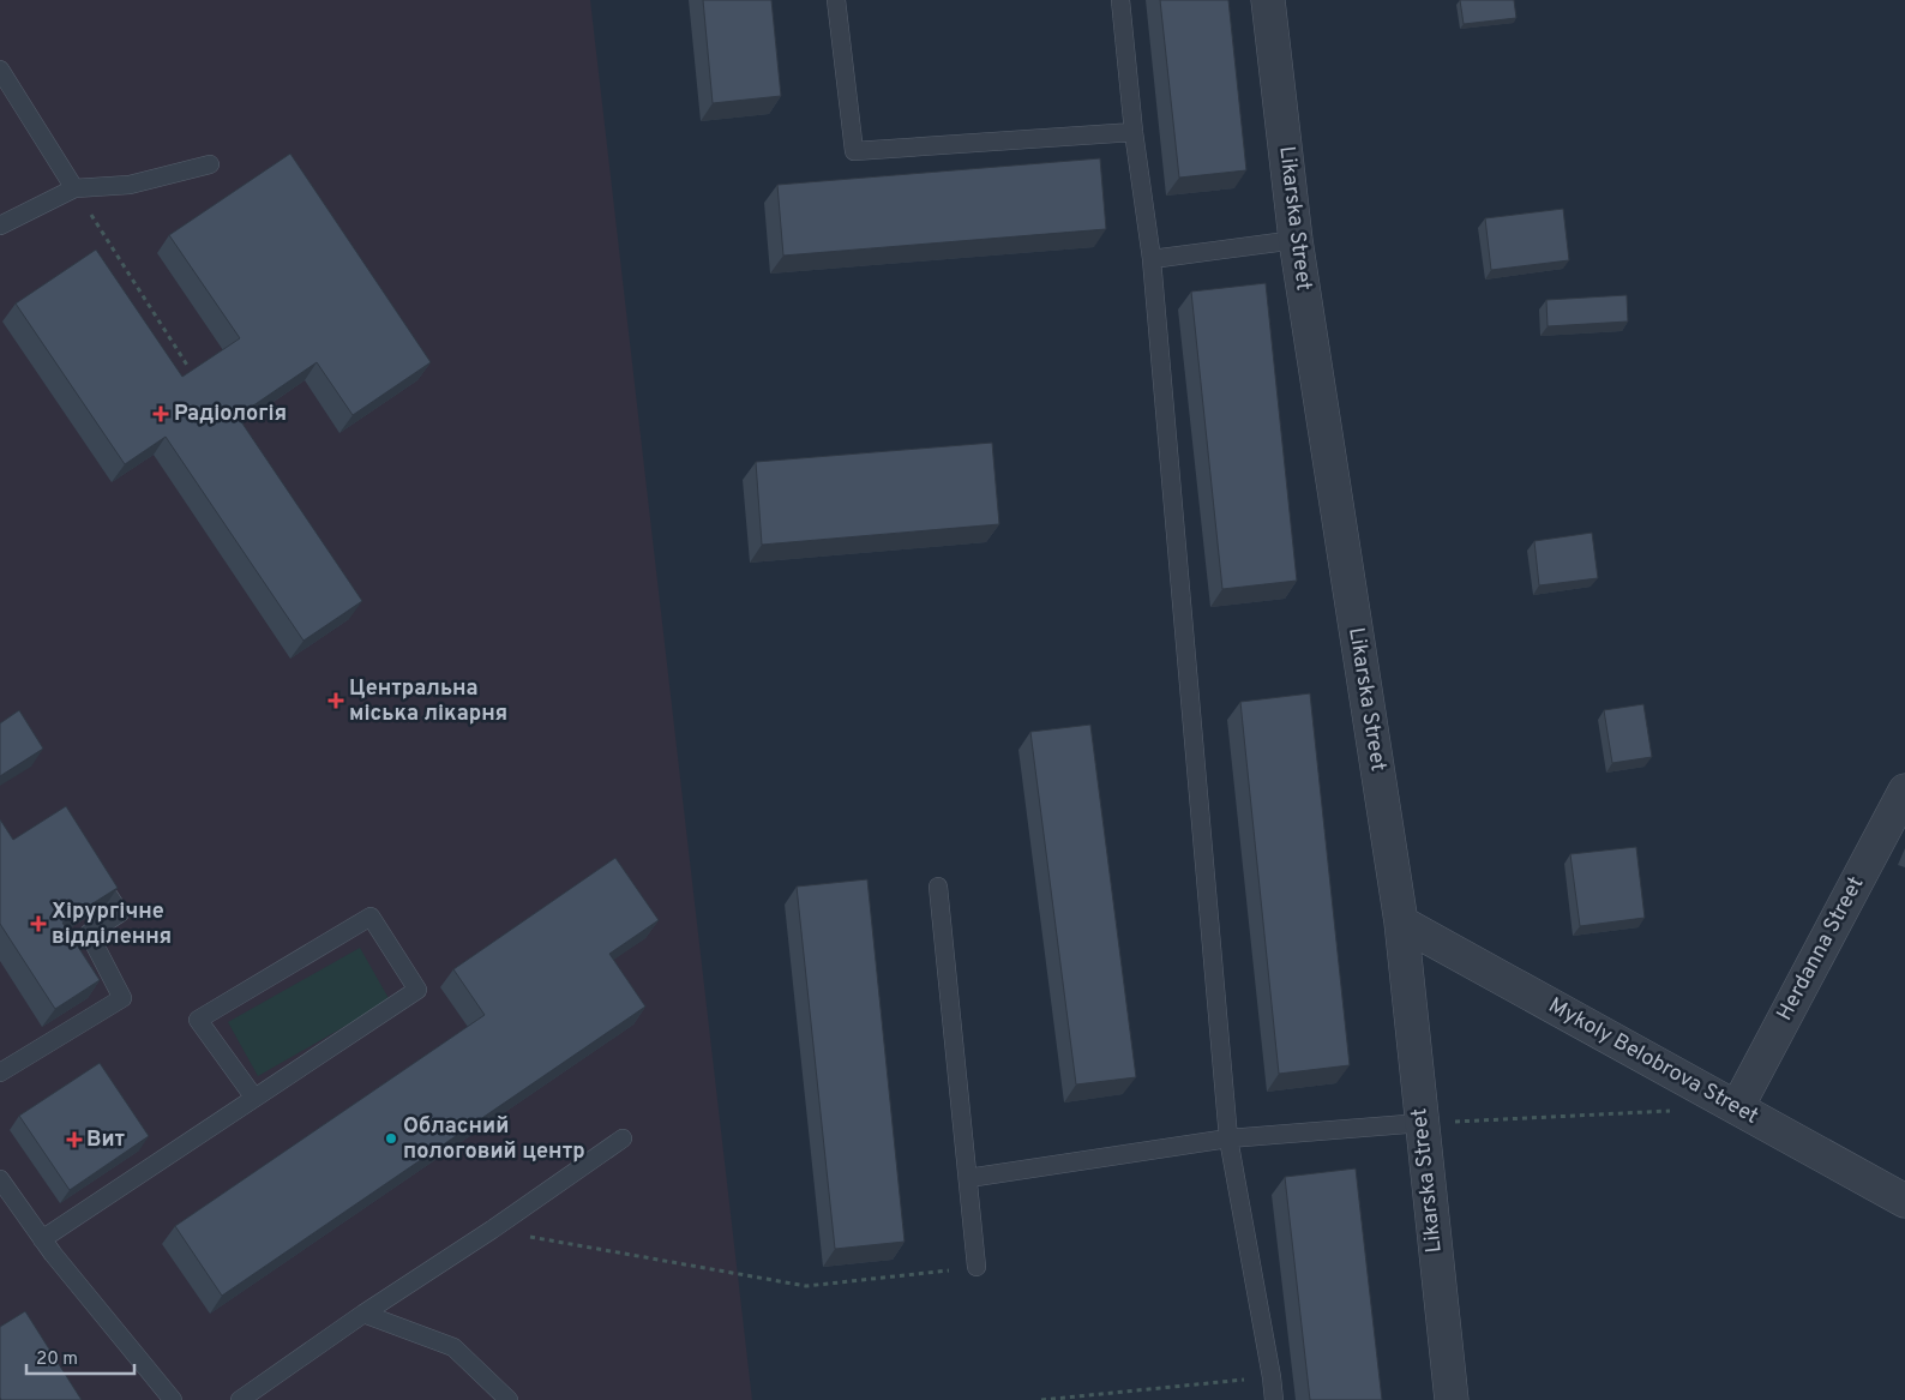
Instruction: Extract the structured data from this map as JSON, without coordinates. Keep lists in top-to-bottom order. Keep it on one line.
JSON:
{"streets":{"street":["Likarska Street","Herdanna Street","Mykoly Belobrova Street"]},"crossings":[["Likarska Street","Mykoly Belobrova Street"],["Herdanna Street","Mykoly Belobrova Street"]],"places":{"health":["Радіологія","Центральна міська лікарня","Хірургічне відділення","Вит"],"other":["Обласний пологовий центр"]},"scale_bar":"20 m"}
